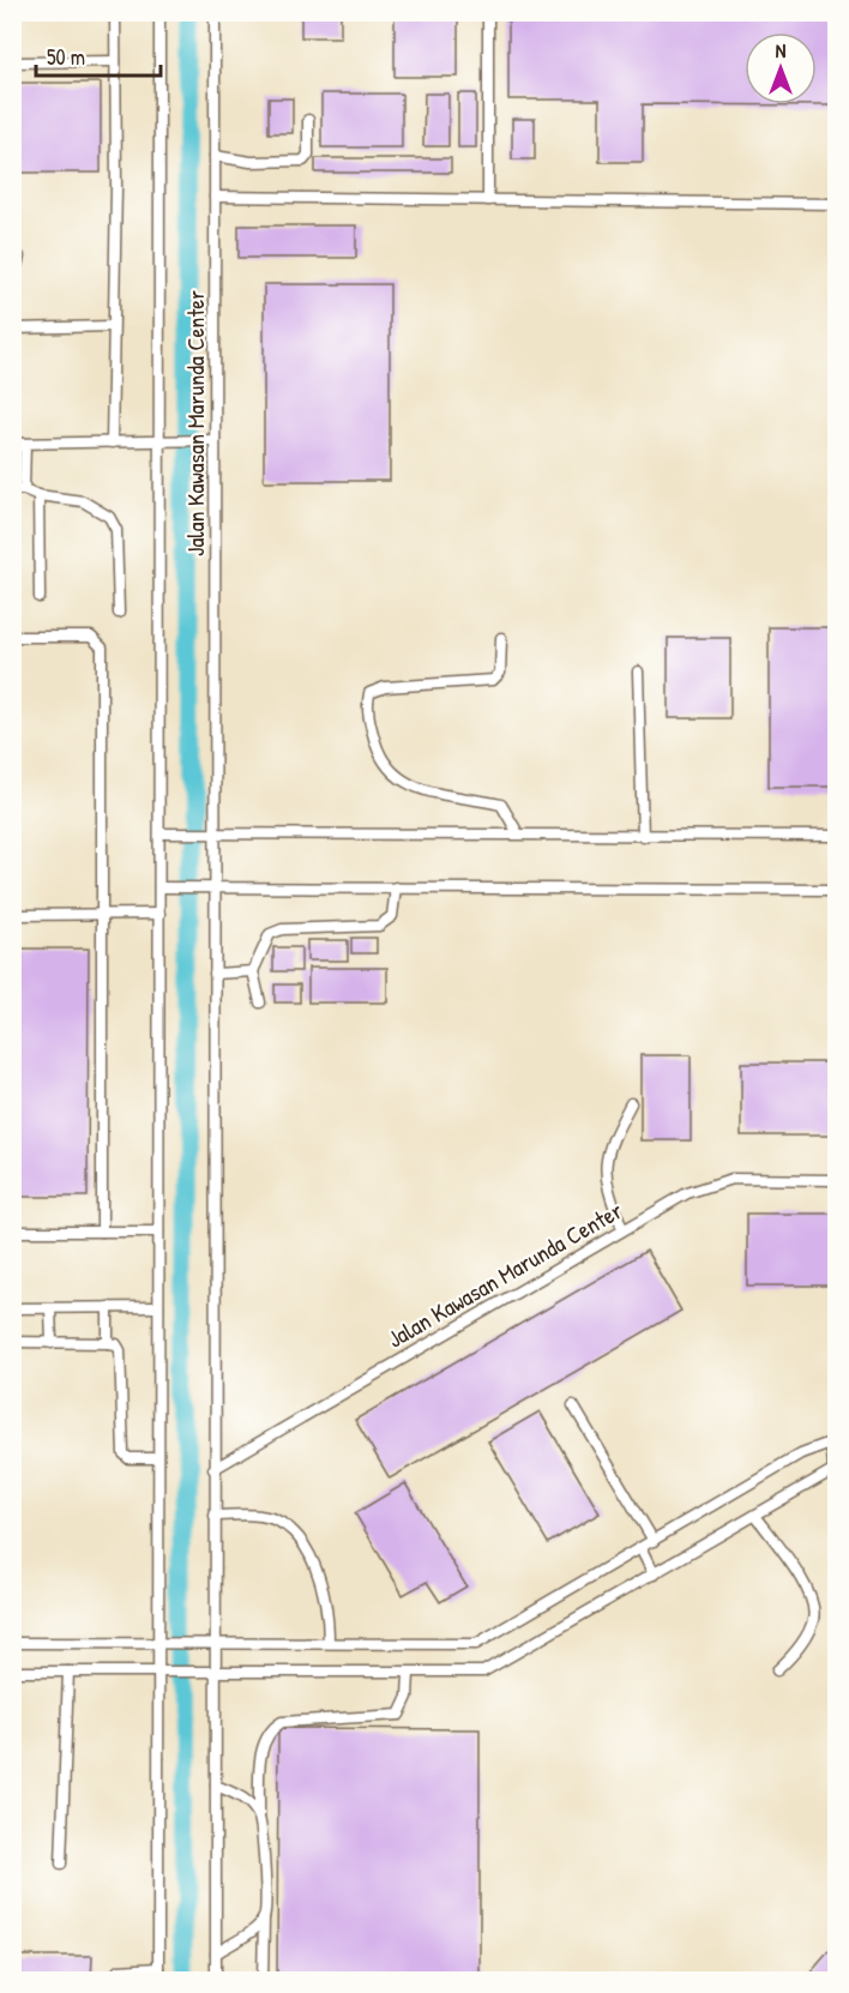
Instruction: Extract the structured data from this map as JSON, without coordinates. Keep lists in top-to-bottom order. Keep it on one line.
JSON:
{"streets":{"lane":["Jalan Kawasan Marunda Center"]},"scale_bar":"50 m","north":"top"}
